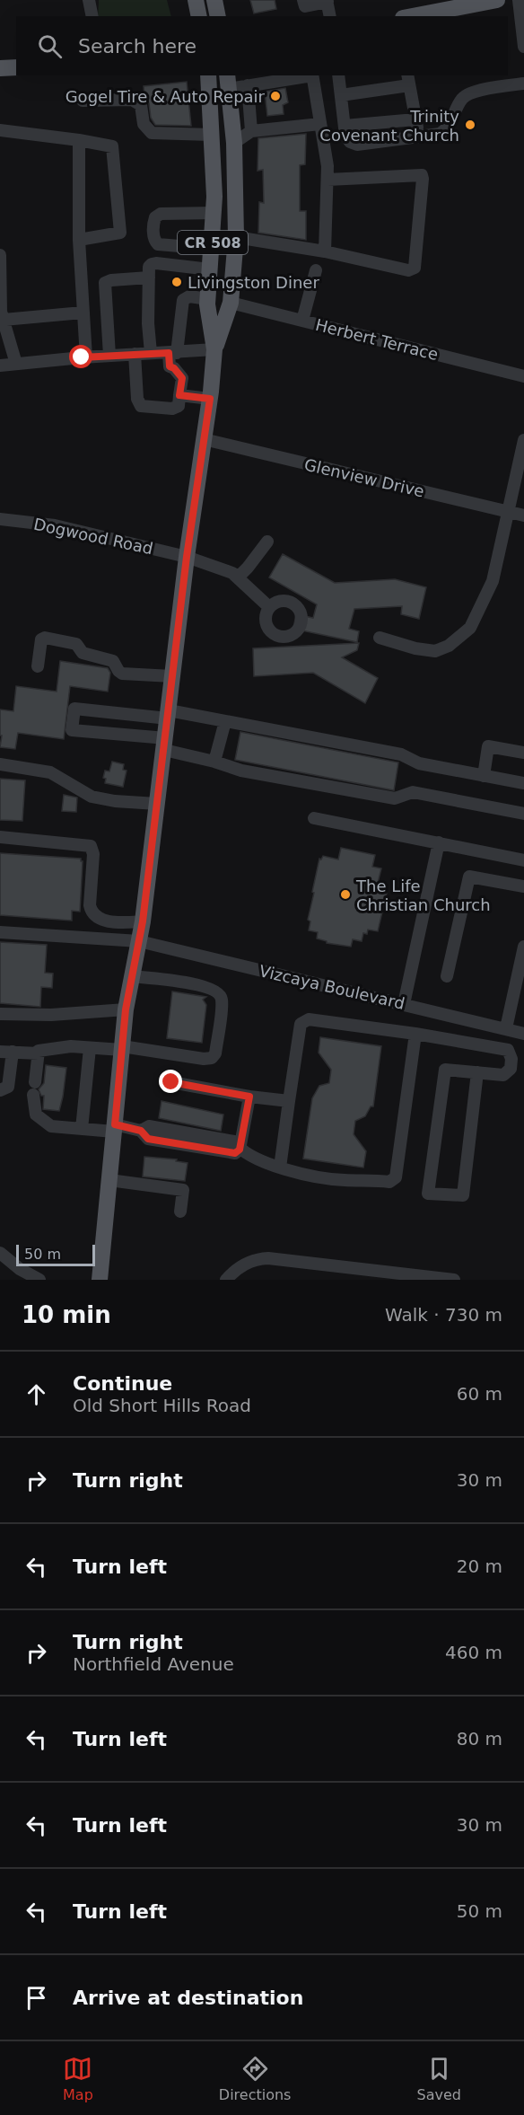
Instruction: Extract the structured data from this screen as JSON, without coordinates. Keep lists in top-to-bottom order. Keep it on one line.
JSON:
{"streets":{"main road":["CR 508"],"street":["Herbert Terrace","Glenview Drive","Dogwood Road","Vizcaya Boulevard"]},"crossings":[["CR 508","Herbert Terrace"],["CR 508","Glenview Drive"],["CR 508","Dogwood Road"],["CR 508","Vizcaya Boulevard"]],"places":["Gogel Tire & Auto Repair","Trinity Covenant Church","Livingston Diner","The Life Christian Church"],"scale_bar":"50 m","page":{"search":"Search here","scale":"50 m","heading":["10 min","Walk · 730 m"],"list":[["Continue","Old Short Hills Road","60 m"],["Turn right","30 m"],["Turn left","20 m"],["Turn right","Northfield Avenue","460 m"],["Turn left","80 m"],["Turn left","30 m"],["Turn left","50 m"],"Arrive at destination"],"nav":["Map","Directions","Saved"]}}
